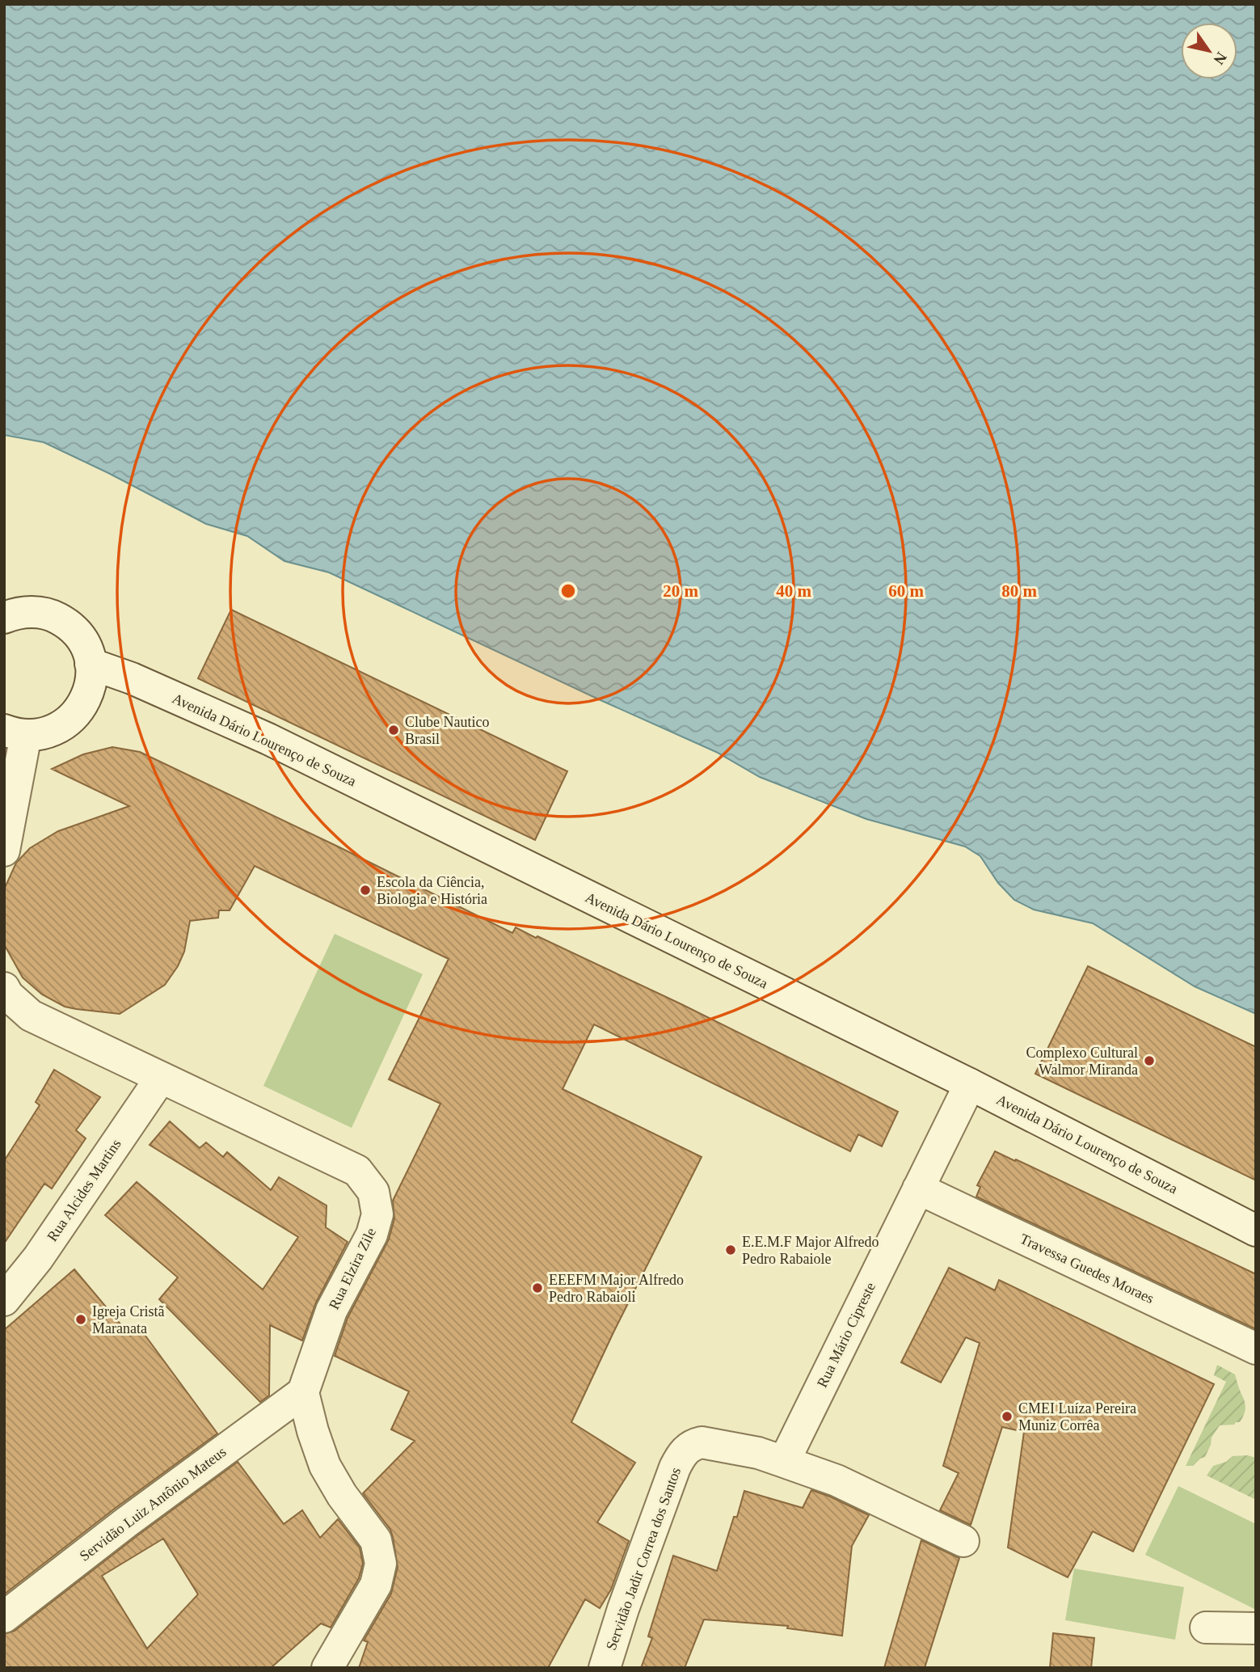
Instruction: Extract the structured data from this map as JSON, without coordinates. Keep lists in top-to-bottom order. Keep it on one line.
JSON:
{"streets":{"street":["Avenida Dário Lourenço de Souza","Rua Alcides Martins","Rua Elzira Zile","Travessa Guedes Moraes","Rua Mário Cipreste","Servidão Luiz Antônio Mateus","Servidão Jadir Correa dos Santos"]},"crossings":[["Avenida Dário Lourenço de Souza","Rua Mário Cipreste"],["Rua Alcides Martins","Rua Elzira Zile"],["Rua Elzira Zile","Servidão Luiz Antônio Mateus"],["Travessa Guedes Moraes","Rua Mário Cipreste"],["Rua Mário Cipreste","Servidão Jadir Correa dos Santos"]],"places":["Clube Nautico Brasil","Escola da Ciência, Biologia e História","Complexo Cultural Walmor Miranda","E.E.M.F Major Alfredo Pedro Rabaiole","EEEFM Major Alfredo Pedro Rabaioli","Igreja Cristã Maranata","CMEI Luíza Pereira Muniz Corrêa"],"north":"bottom right","rings":["20 m","40 m","60 m","80 m"]}
